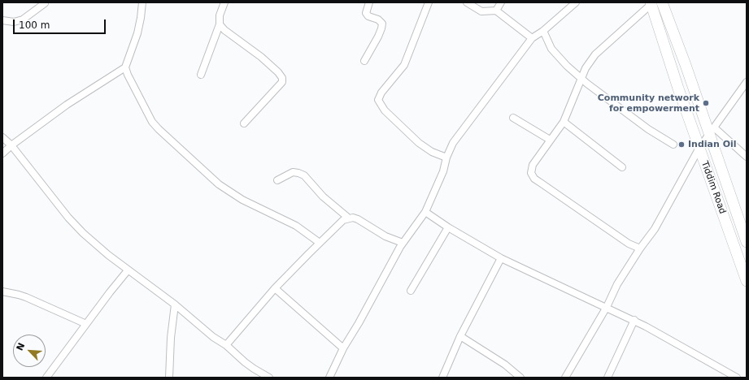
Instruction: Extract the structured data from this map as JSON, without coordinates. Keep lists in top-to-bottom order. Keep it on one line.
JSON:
{"streets":{"highway":["Tiddim Road"]},"places":["Community network for empowerment","Indian Oil"],"scale_bar":"100 m","north":"top left"}
